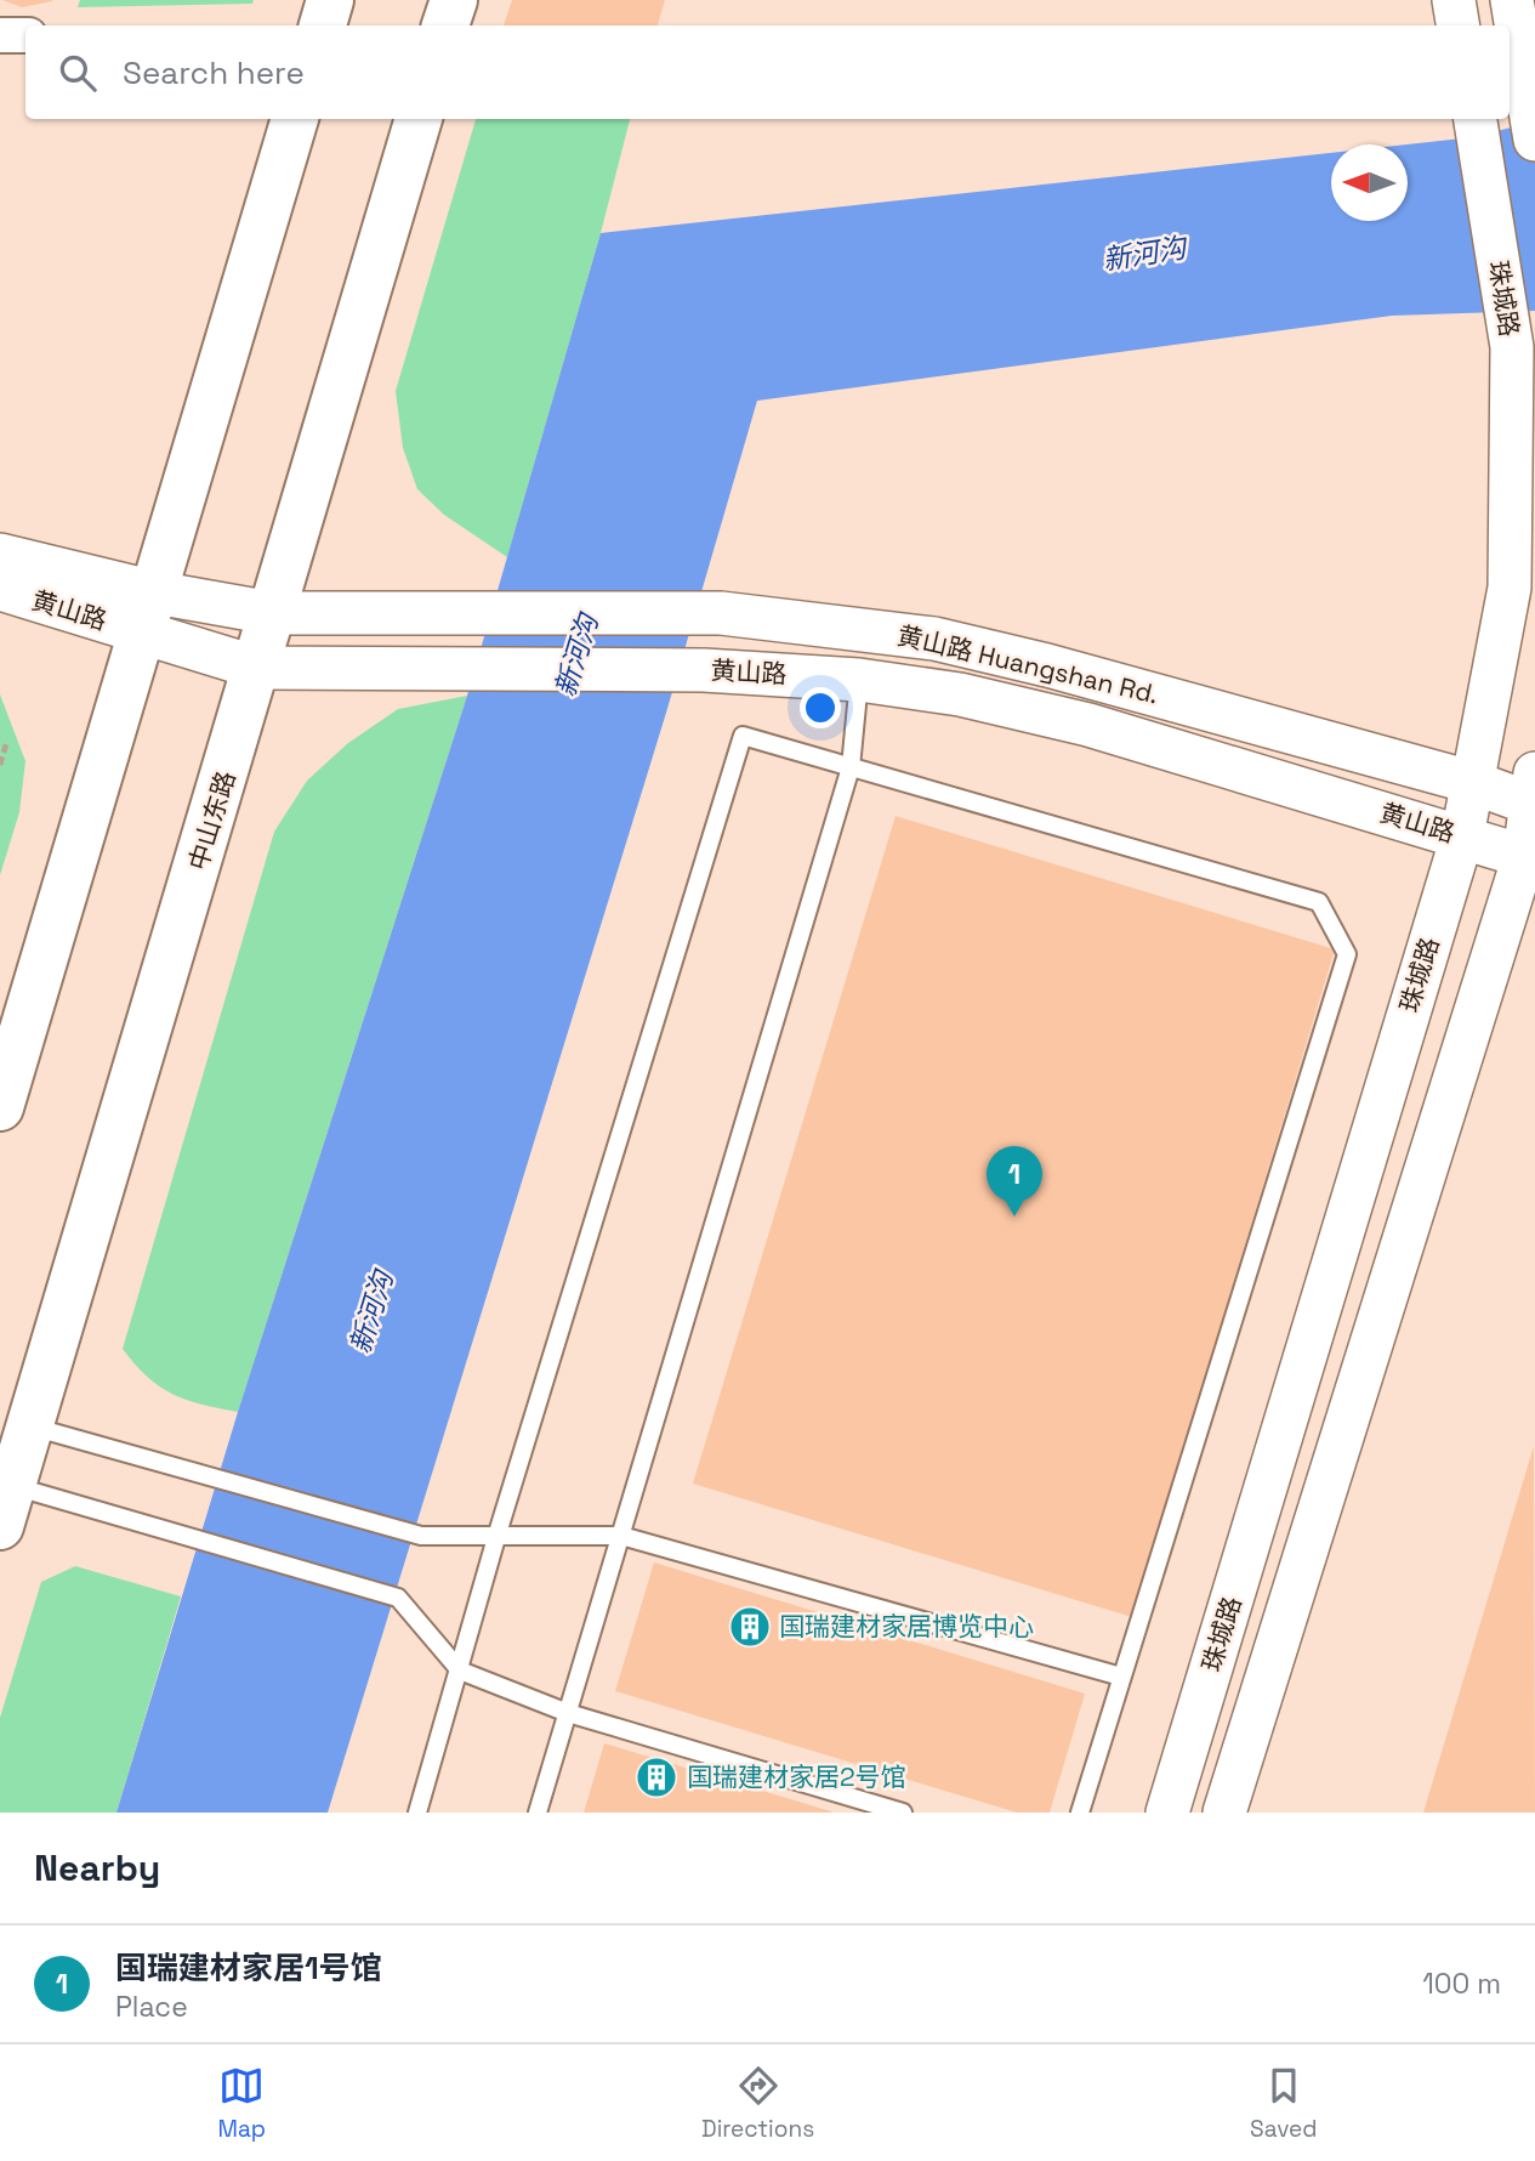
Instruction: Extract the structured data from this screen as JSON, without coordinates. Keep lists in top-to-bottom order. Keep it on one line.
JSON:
{"streets":{"main road":["中山东路"],"street":["珠城路","黄山路","黄山路 Huangshan Rd."]},"crossings":[["珠城路","黄山路"],["珠城路","黄山路 Huangshan Rd."],["黄山路","黄山路 Huangshan Rd."],["黄山路","中山东路"]],"water":["新河沟"],"places":{"building":["国瑞建材家居博览中心","国瑞建材家居2号馆"]},"north":"left","page":{"search":"Search here","pins":"1","heading":"Nearby","list":[{"mark":"1","name":"国瑞建材家居1号馆","note":"Place","value":"100 m"}],"nav":["Map","Directions","Saved"]}}
